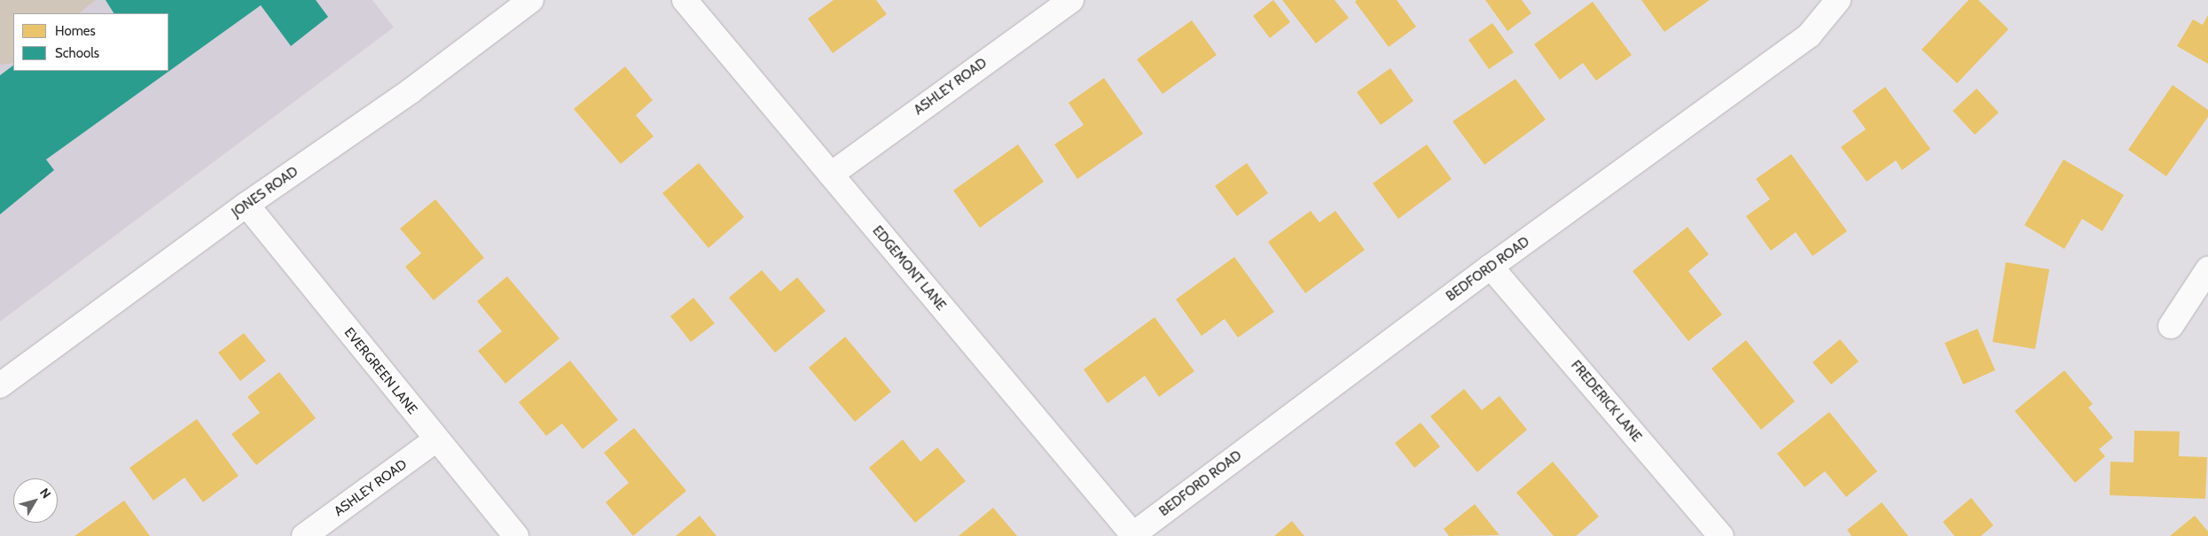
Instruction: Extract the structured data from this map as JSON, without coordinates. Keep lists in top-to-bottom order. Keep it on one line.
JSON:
{"streets":{"street":["ASHLEY ROAD","JONES ROAD","EDGEMONT LANE","BEDFORD ROAD","EVERGREEN LANE","FREDERICK LANE"]},"crossings":[["ASHLEY ROAD","EDGEMONT LANE"],["ASHLEY ROAD","EVERGREEN LANE"],["JONES ROAD","EVERGREEN LANE"],["EDGEMONT LANE","BEDFORD ROAD"],["BEDFORD ROAD","FREDERICK LANE"]],"legend":["Homes","Schools"],"north":"top right"}
